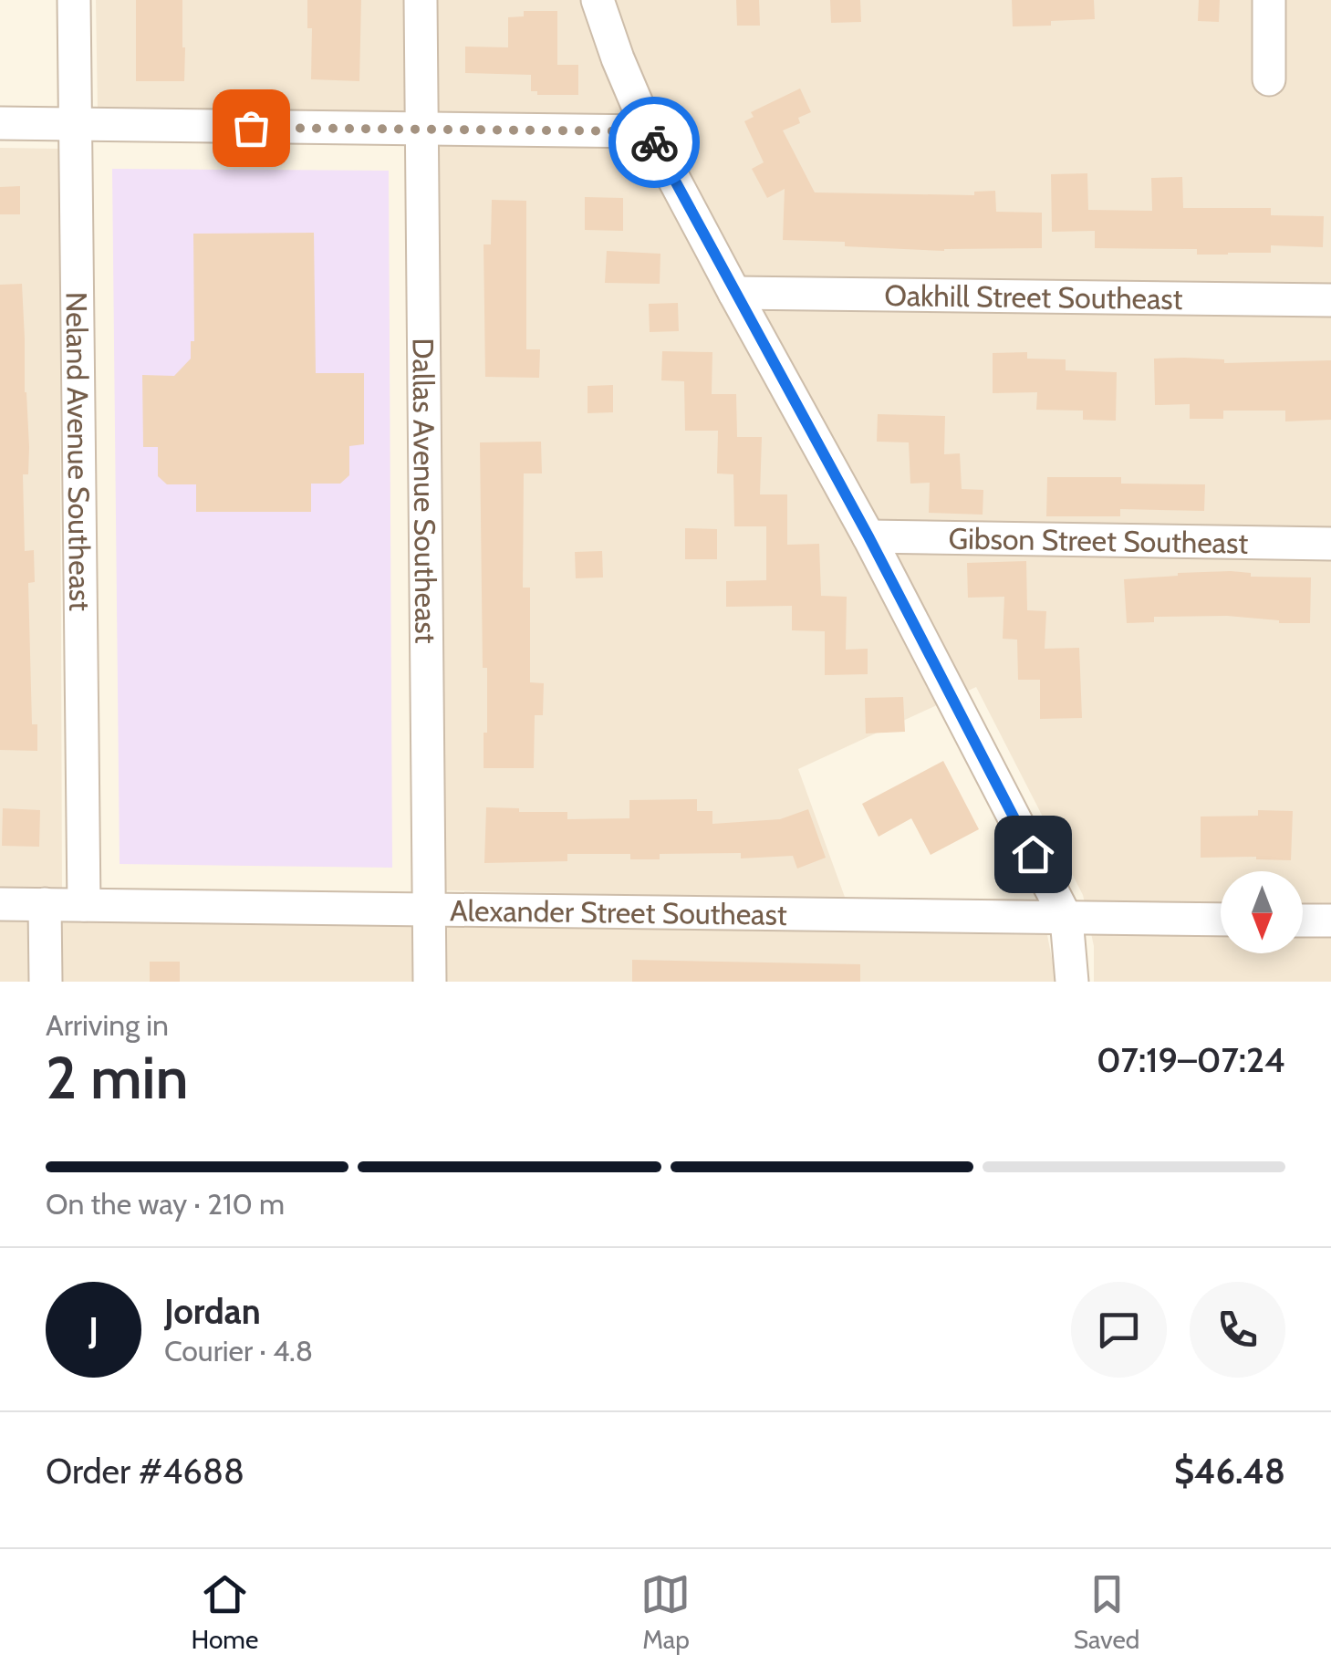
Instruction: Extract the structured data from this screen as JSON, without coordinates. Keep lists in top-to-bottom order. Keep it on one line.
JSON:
{"streets":{"street":["Oakhill Street Southeast","Neland Avenue Southeast","Dallas Avenue Southeast","Gibson Street Southeast","Alexander Street Southeast"]},"crossings":[["Neland Avenue Southeast","Alexander Street Southeast"],["Dallas Avenue Southeast","Alexander Street Southeast"]],"north":"bottom","page":{"heading":["2 min","Arriving in","07:19–07:24"],"panel":["Jordan","Courier · 4.8","Order #4688","$46.48"],"bar":"On the way · 210 m","round":"J","tabs":["Home","Map","Saved"]}}
